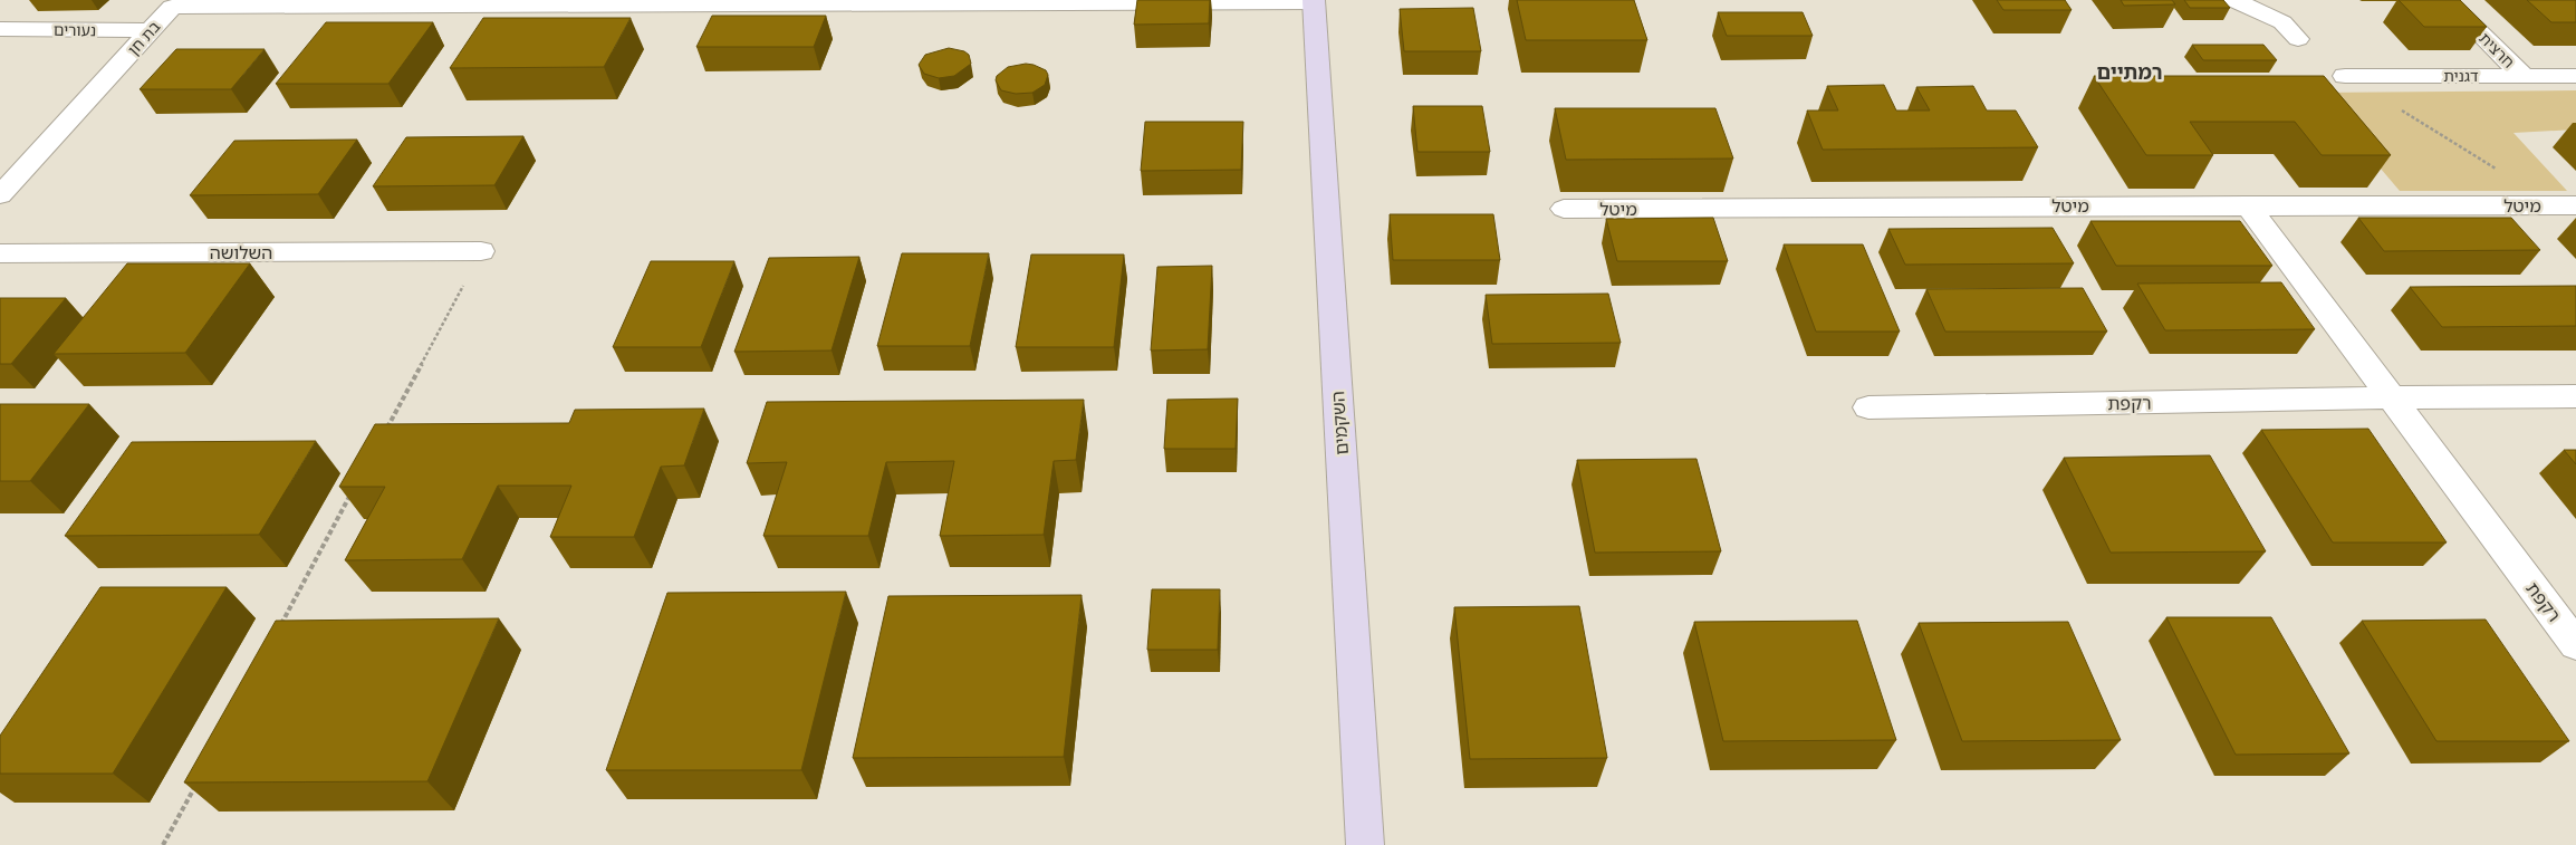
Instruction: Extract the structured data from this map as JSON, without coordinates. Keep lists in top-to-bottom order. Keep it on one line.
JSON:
{"streets":{"street":["נעורים","בת חן","חרצית","דגנית","מיטל","השלושה","רקפת","השקמים"]},"crossings":[["נעורים","בת חן"],["בת חן","השקמים"],["חרצית","דגנית"],["מיטל","רקפת"]],"districts":["רמתיים"]}
